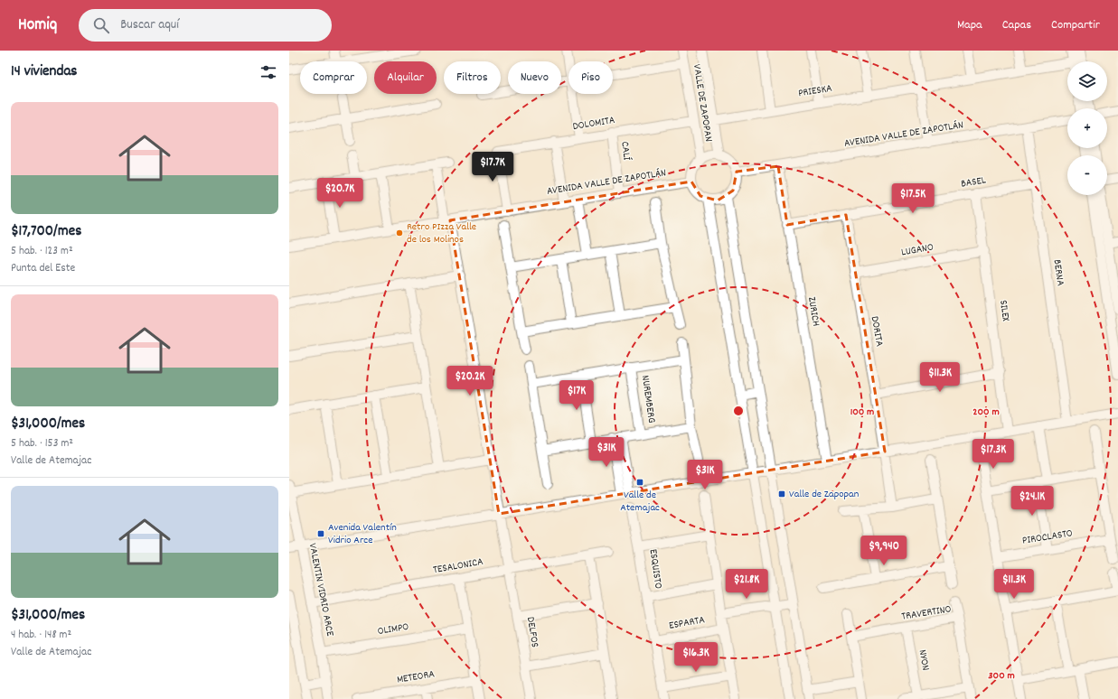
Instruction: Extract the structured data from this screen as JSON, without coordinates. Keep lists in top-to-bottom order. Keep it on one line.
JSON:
{"streets":{"street":["PRIESKA","VALLE DE ZAPOPAN","DOLOMITA","AVENIDA VALLE DE ZAPOTLÁN","CALÍ","BASEL","LUGANO","BERNA","SILEX","ZURICH","DORITA","NUREMBERG","PIROCLASTO","TESALONICA","ESQUISTO","VALENTIN VIDRIO ARCE","TRAVERTINO","ESPARTA","OLIMPO","DELFOS","NYON","METEORA"]},"crossings":[["PRIESKA","VALLE DE ZAPOPAN"],["VALLE DE ZAPOPAN","DOLOMITA"],["VALLE DE ZAPOPAN","AVENIDA VALLE DE ZAPOTLÁN"],["DOLOMITA","AVENIDA VALLE DE ZAPOTLÁN"],["DOLOMITA","CALÍ"],["AVENIDA VALLE DE ZAPOTLÁN","CALÍ"],["AVENIDA VALLE DE ZAPOTLÁN","BERNA"],["AVENIDA VALLE DE ZAPOTLÁN","ZURICH"],["AVENIDA VALLE DE ZAPOTLÁN","DELFOS"],["BASEL","BERNA"],["BASEL","SILEX"],["BASEL","ZURICH"],["BASEL","DORITA"],["LUGANO","SILEX"],["LUGANO","DORITA"],["TESALONICA","VALENTIN VIDRIO ARCE"],["TESALONICA","DELFOS"],["ESQUISTO","ESPARTA"],["VALENTIN VIDRIO ARCE","OLIMPO"],["TRAVERTINO","NYON"]],"places":{"other":["Retro PIzza Valle de los Molinos"],"transit":["Valle de Atemajac","Valle de Zapopan","Avenida Valentín Vidrio Arce"]},"page":{"header":"Homiq","search":"Buscar aquí","nav":["Mapa","Capas","Compartir"],"heading":"14 viviendas","map_buttons":["+","−"],"chip":["Comprar","Alquilar","Filtros","Nuevo","Piso"],"list":[{"name":"$17,700/mes","note":"5 hab. · 123 m² · Punta del Este"},{"name":"$31,000/mes","note":"5 hab. · 153 m² · Valle de Atemajac"},{"name":"$31,000/mes","note":"4 hab. · 148 m² · Valle de Atemajac"}],"price":["$17.7K","$20.7K","$17.5K","$11.3K","$20.2K","$17K","$31K","$17.3K","$31K","$24.1K","$9,940","$21.8K","$11.3K","$16.3K"]},"rings":["100 m","200 m","300 m"]}
